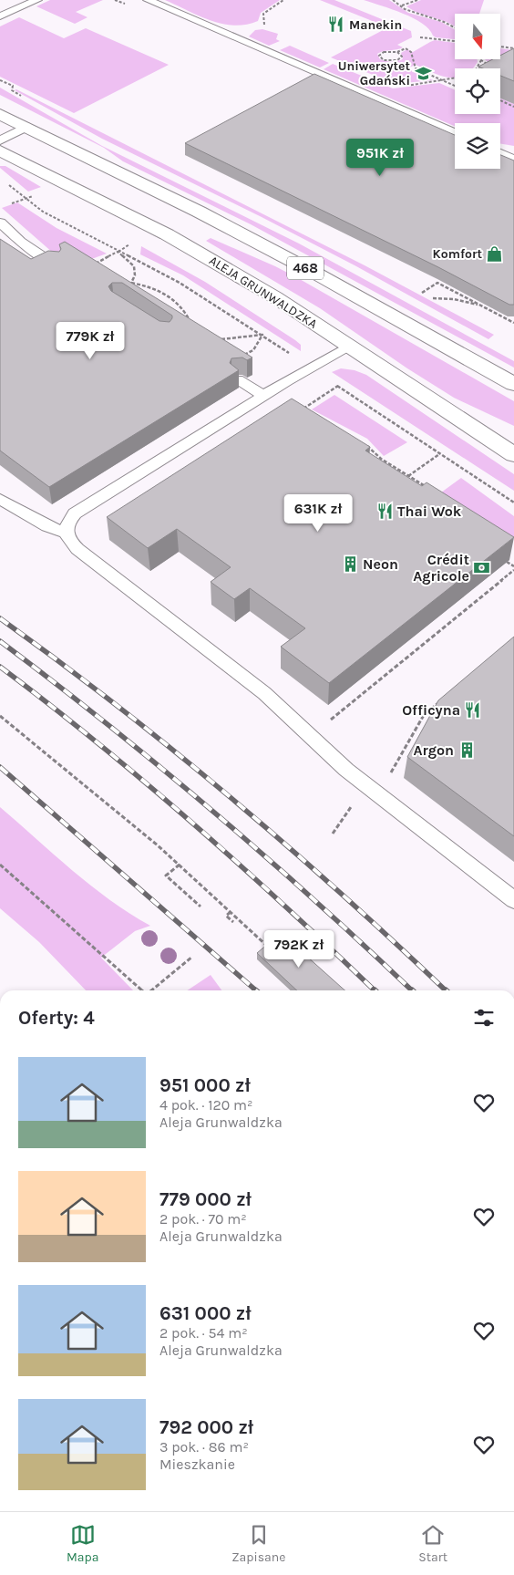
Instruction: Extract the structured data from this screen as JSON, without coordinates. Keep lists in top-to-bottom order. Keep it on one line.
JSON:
{"streets":{"main road":["468","ALEJA GRUNWALDZKA"]},"places":{"restaurant":["Manekin","Thai Wok","Officyna"],"school or university":["Uniwersytet Gdański"],"shop":["Komfort"],"building":["Neon","Argon"],"bank":["Crédit Agricole"]},"north":"bottom","page":{"price":["951K zł","779K zł","631K zł","792K zł"],"heading":"Oferty: 4","list":[{"name":"951 000 zł","note":"4 pok. · 120 m² · Aleja Grunwaldzka"},{"name":"779 000 zł","note":"2 pok. · 70 m² · Aleja Grunwaldzka"},{"name":"631 000 zł","note":"2 pok. · 54 m² · Aleja Grunwaldzka"},{"name":"792 000 zł","note":"3 pok. · 86 m² · Mieszkanie"}],"tabs":["Mapa","Zapisane","Start"]}}
